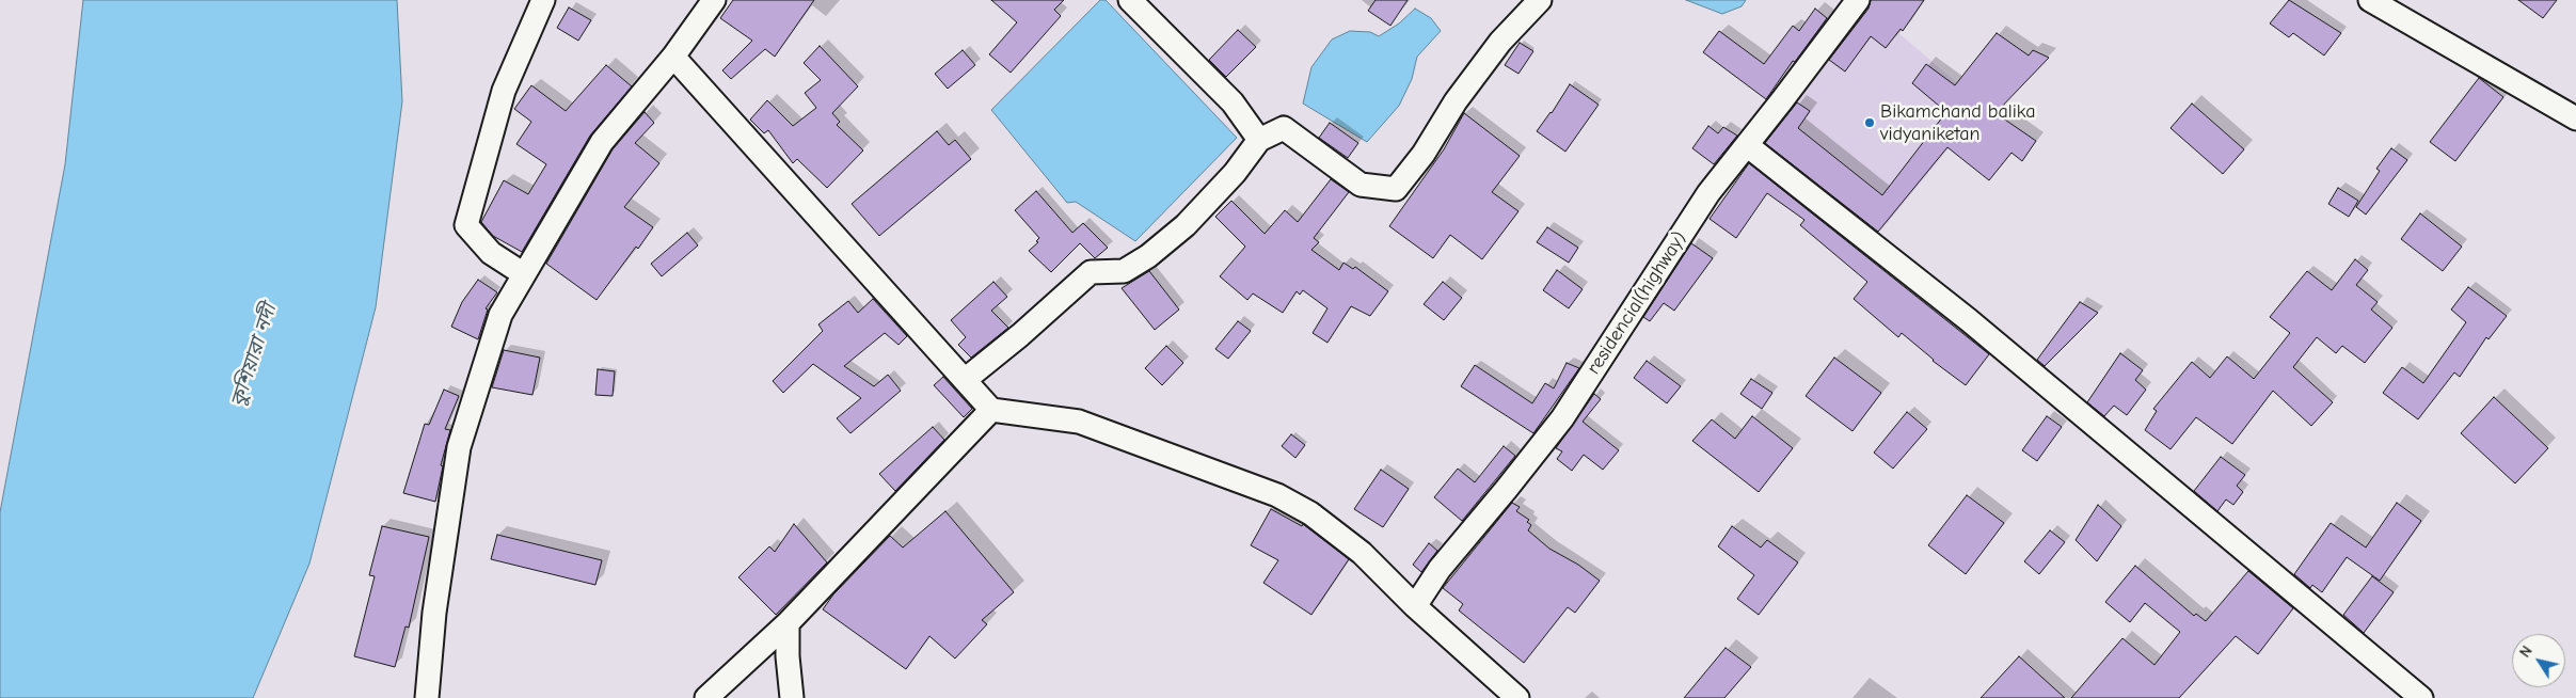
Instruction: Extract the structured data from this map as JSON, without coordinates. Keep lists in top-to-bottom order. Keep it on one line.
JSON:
{"streets":{"street":["residencial(highway)"]},"water":["কুশিয়ারা নদী"],"places":["Bikamchand balika vidyaniketan"],"north":"top left"}
